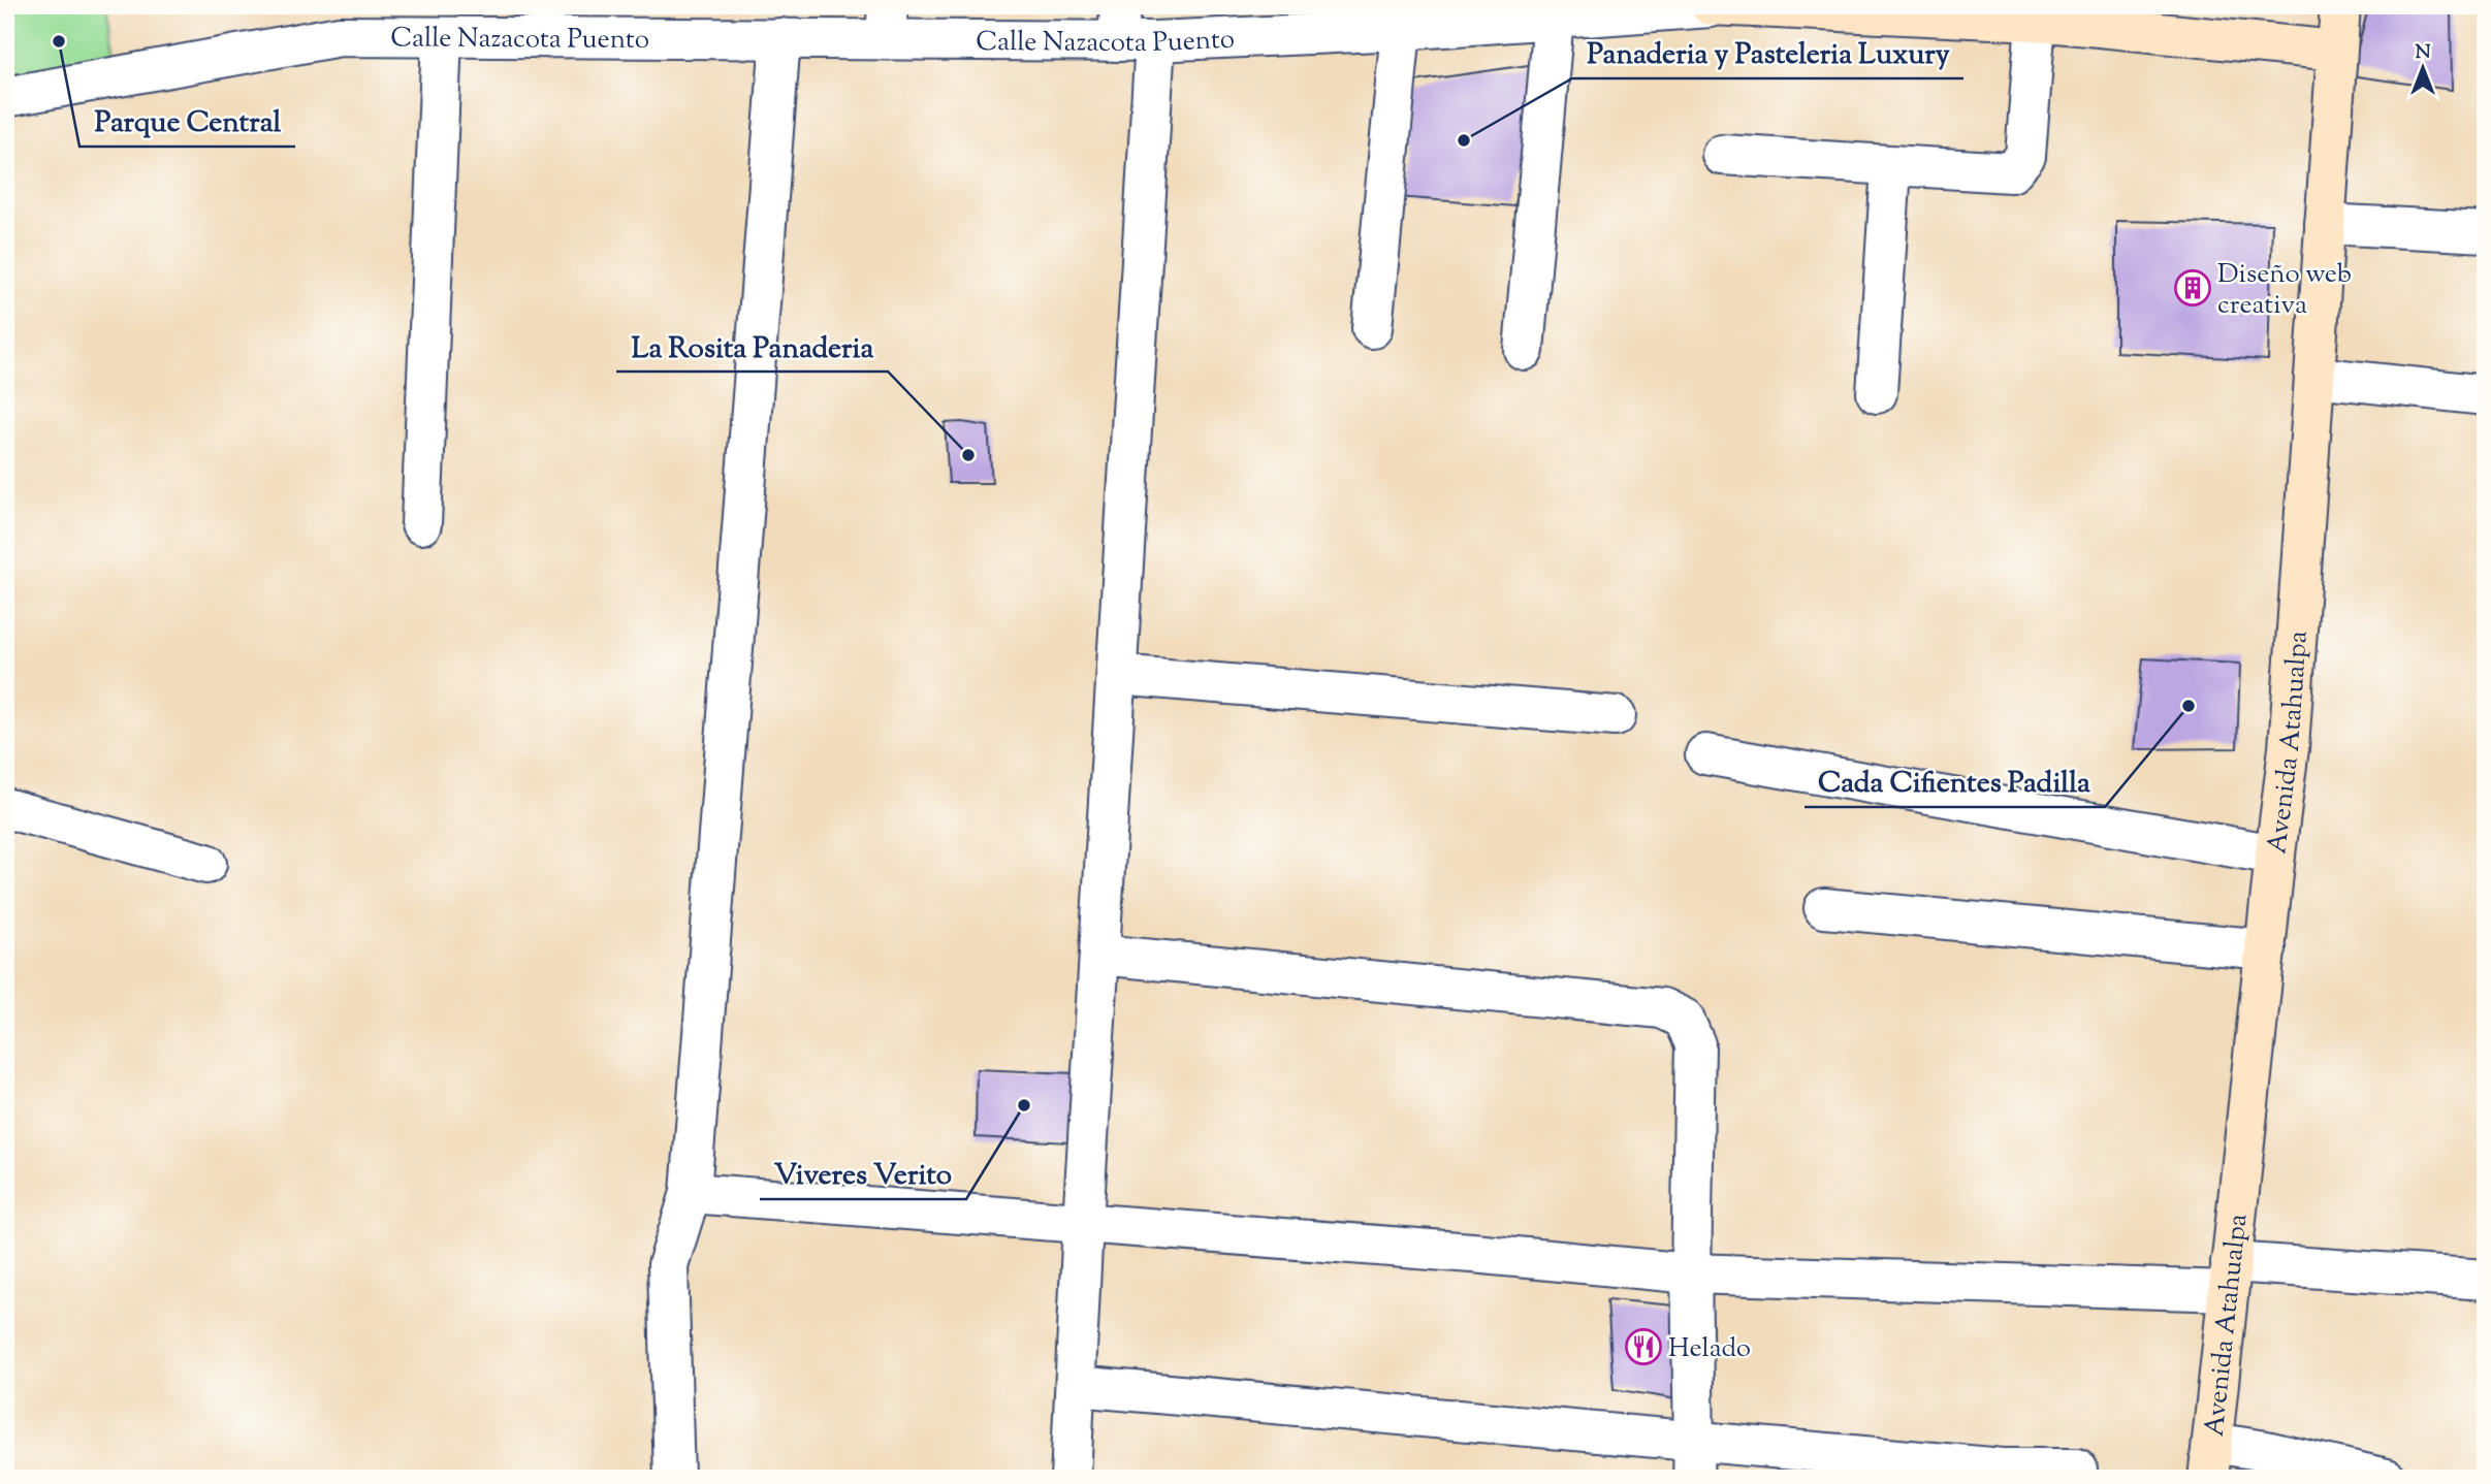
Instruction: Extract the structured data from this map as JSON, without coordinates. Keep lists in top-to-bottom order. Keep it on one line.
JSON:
{"streets":{"main road":["Calle Nazacota Puento","Avenida Atahualpa"]},"crossings":[["Calle Nazacota Puento","Avenida Atahualpa"]],"places":{"other":["Parque Central","Panaderia y Pasteleria Luxury","La Rosita Panaderia","Cada Cifientes Padilla","Viveres Verito"],"building":["Diseño web creativa"],"restaurant":["Helado"]},"north":"top"}
